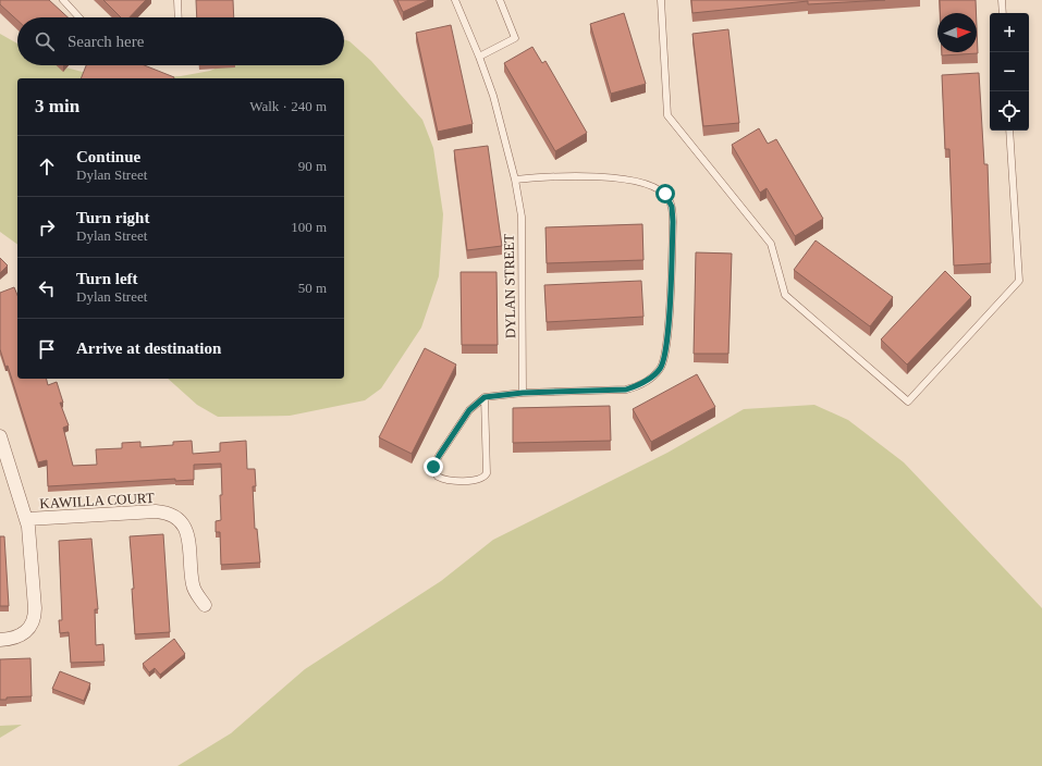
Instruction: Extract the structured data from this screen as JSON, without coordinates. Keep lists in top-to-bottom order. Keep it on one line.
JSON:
{"streets":{"street":["KAWILLA COURT"],"lane":["DYLAN STREET"]},"north":"right","page":{"map_buttons":["+","−"],"search":"Search here","heading":["3 min","Walk · 240 m"],"list":[["Continue","Dylan Street","90 m"],["Turn right","Dylan Street","100 m"],["Turn left","Dylan Street","50 m"],"Arrive at destination"]}}
